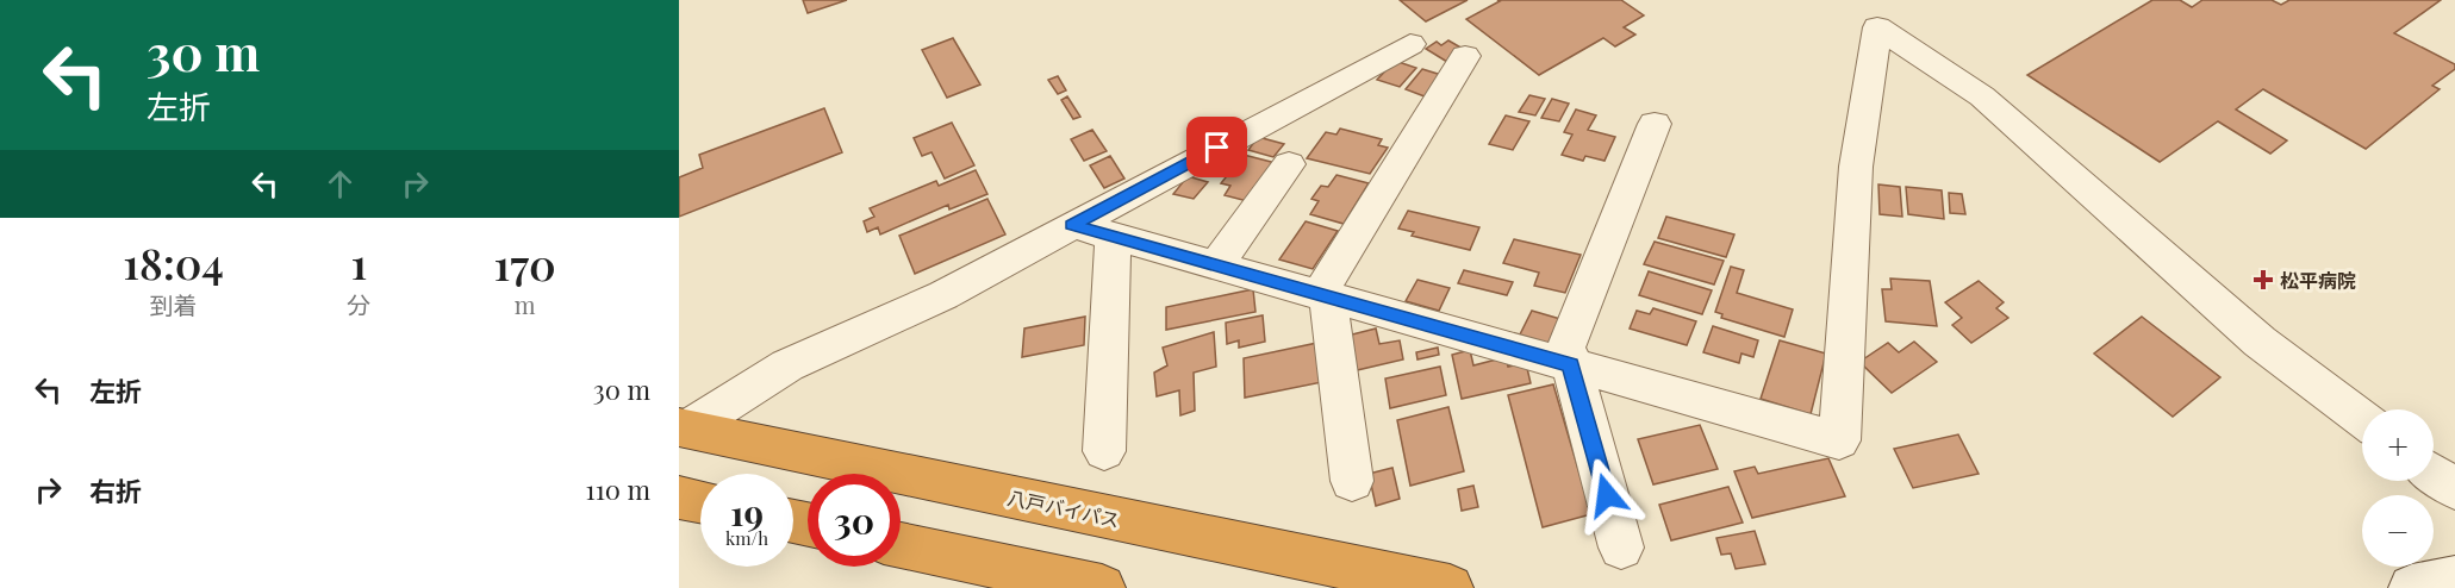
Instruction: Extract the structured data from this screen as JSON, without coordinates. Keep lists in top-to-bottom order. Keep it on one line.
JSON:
{"streets":{"highway":["八戸バイパス"]},"places":{"health":["松平病院"]},"page":{"turn":["30 m","左折"],"eta":["18:04","到着","1","分","170","m"],"list":[{"name":"左折","value":"30 m"},{"name":"右折","value":"110 m"}],"map_buttons":["+","−"],"speed":"19 km/h","limit":"30"}}
